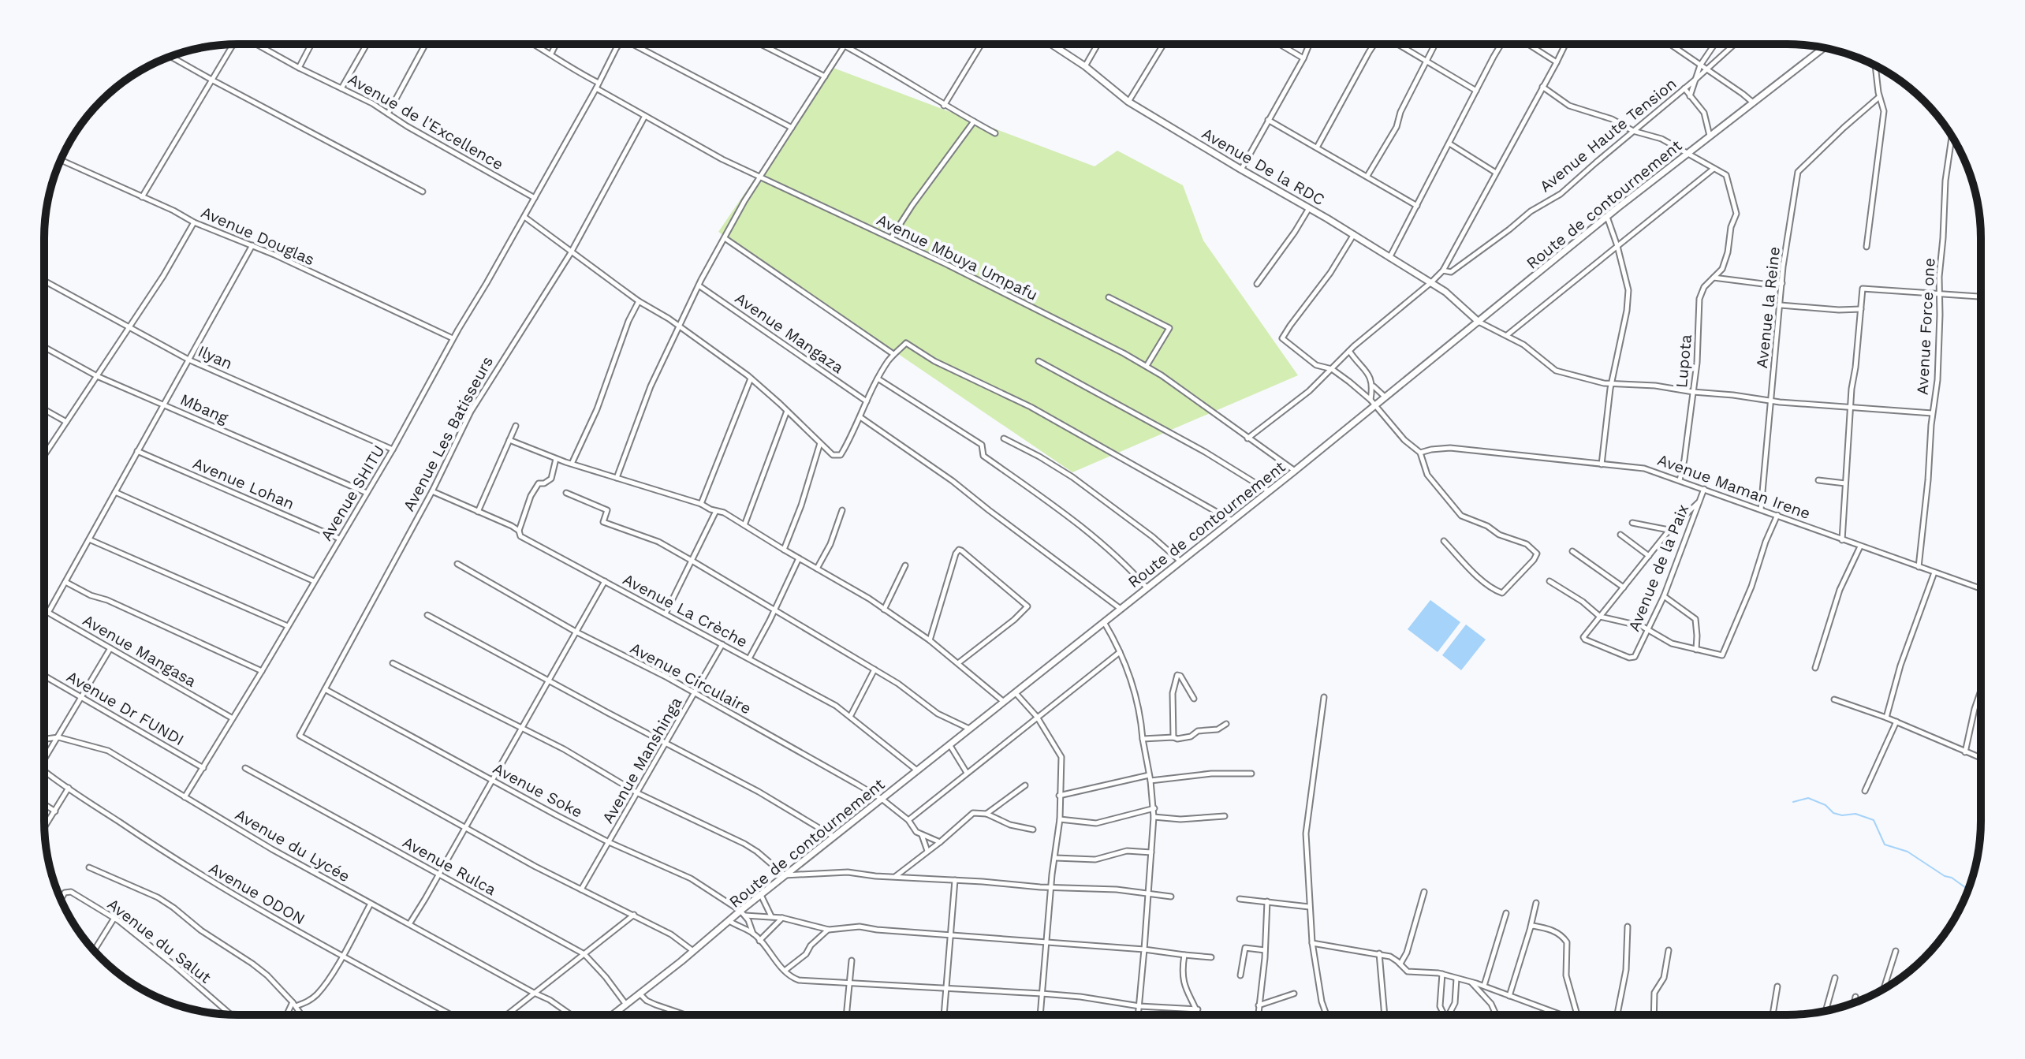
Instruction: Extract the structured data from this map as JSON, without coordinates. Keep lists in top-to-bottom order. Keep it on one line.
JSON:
{"streets":{"street":["Avenue de l'Excellence","Avenue Haute Tension","Avenue De la RDC","Route de contournement","Avenue Douglas","Avenue Mbuya Umpafu","Avenue la Reine","Avenue Force one","Avenue Mangaza","Ilyan","Lupota","Mbang","Avenue Les Batisseurs","Avenue Lohan","Avenue Maman Irene","Avenue SHITU","Avenue de la Paix","Avenue La Crèche","Avenue Mangasa","Avenue Circulaire","Avenue Dr FUNDI","Avenue Manshinga","Avenue Soke","Avenue du Lycée","Avenue Rulca","Avenue ODON","Avenue du Salut"]},"crossings":[["Avenue de l'Excellence","Avenue SHITU"],["Avenue Haute Tension","Avenue De la RDC"],["Avenue Haute Tension","Avenue Mbuya Umpafu"],["Avenue De la RDC","Route de contournement"],["Route de contournement","Avenue Mbuya Umpafu"],["Route de contournement","Avenue La Crèche"],["Route de contournement","Avenue Circulaire"],["Route de contournement","Avenue Soke"],["Route de contournement","Avenue Rulca"],["Avenue Douglas","Avenue SHITU"],["Avenue Mbuya Umpafu","Avenue Les Batisseurs"],["Avenue Mbuya Umpafu","Avenue SHITU"],["Avenue la Reine","Avenue Maman Irene"],["Avenue Force one","Avenue Maman Irene"],["Ilyan","Avenue SHITU"],["Lupota","Avenue Maman Irene"],["Mbang","Avenue SHITU"],["Avenue Les Batisseurs","Avenue La Crèche"],["Avenue Les Batisseurs","Avenue Soke"],["Avenue Lohan","Avenue SHITU"],["Avenue Maman Irene","Avenue de la Paix"],["Avenue SHITU","Avenue Mangasa"],["Avenue SHITU","Avenue Dr FUNDI"],["Avenue SHITU","Avenue du Lycée"],["Avenue La Crèche","Avenue Manshinga"],["Avenue Circulaire","Avenue Manshinga"],["Avenue Manshinga","Avenue Soke"],["Avenue du Lycée","Avenue ODON"]]}
